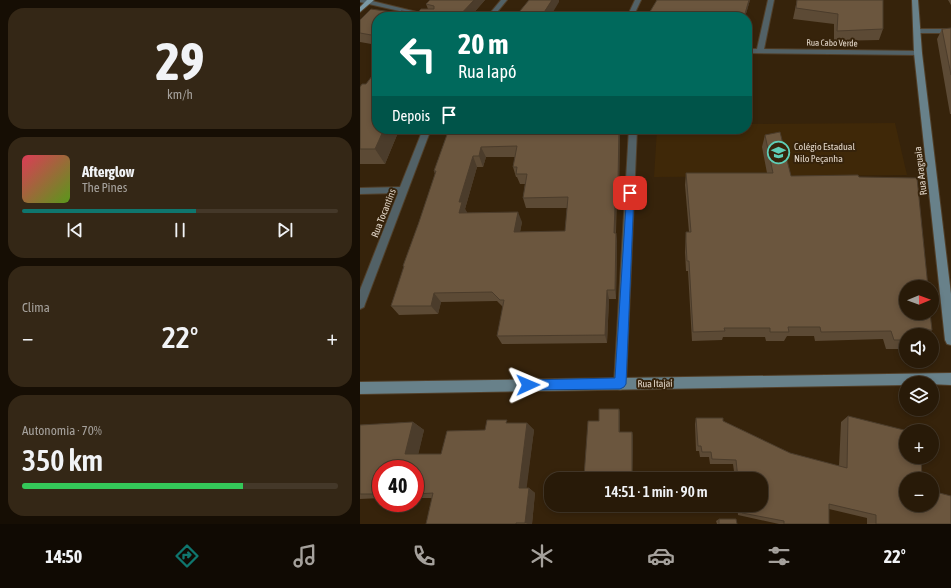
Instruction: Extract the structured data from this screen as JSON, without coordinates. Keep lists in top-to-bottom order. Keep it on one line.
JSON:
{"streets":{"street":["Rua Cabo Verde","Rua Araguaia","Rua Tocantins","Rua Itajaí"]},"crossings":[["Rua Cabo Verde","Rua Araguaia"]],"places":{"school or university":["Colégio Estadual Nilo Peçanha"]},"north":"right","page":{"tile":[["29","km/h"],"Clima",["Autonomia · 70%","350 km"]],"turn":["20 m","Rua Iapó"],"then":"Depois","song":["Afterglow","The Pines"],"map_buttons":["+","−"],"heat":["−","22°","+"],"limit":"40","trip":"14:51 · 1 min · 90 m","tabs":["14:50","22°"]}}
